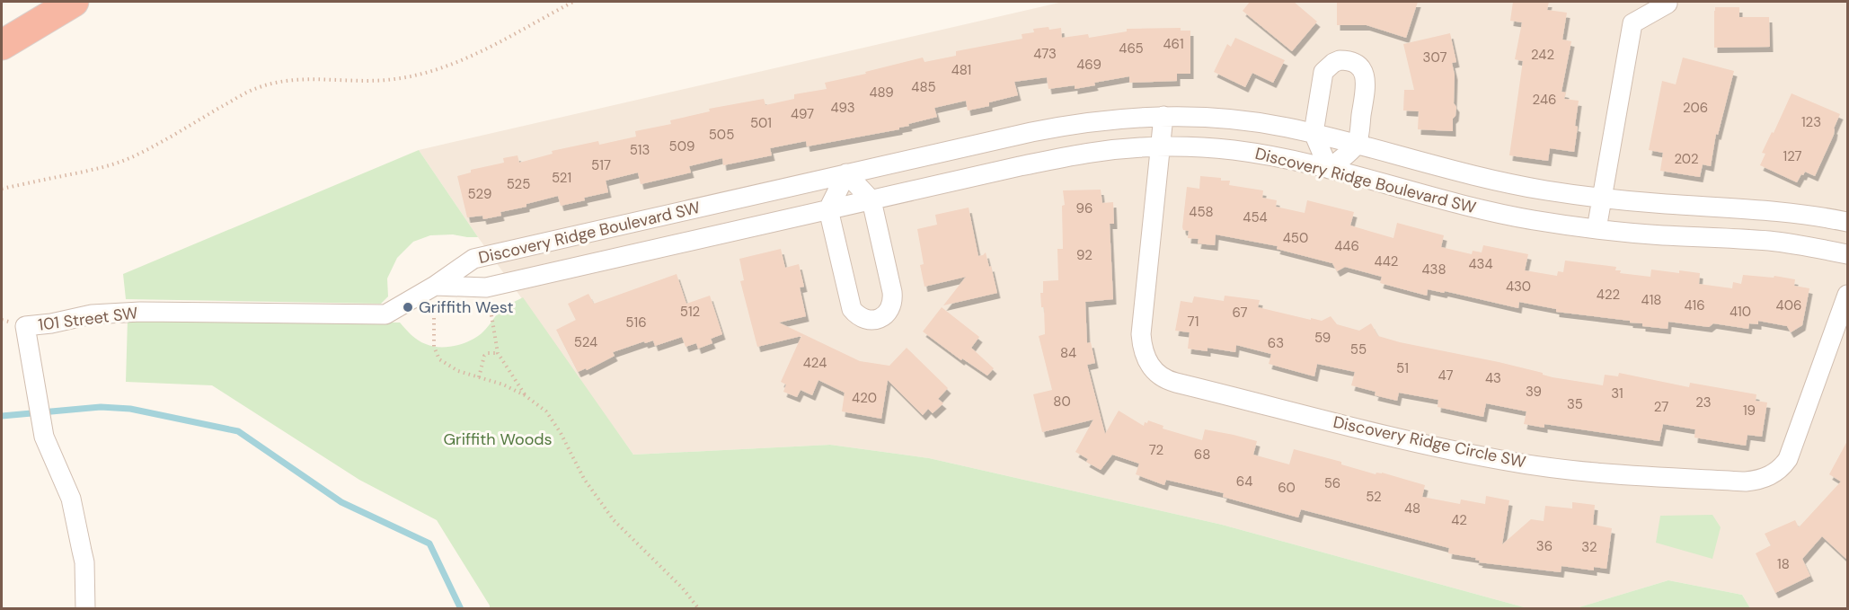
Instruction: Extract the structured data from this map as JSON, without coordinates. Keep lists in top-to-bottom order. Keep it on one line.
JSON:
{"streets":{"street":["Discovery Ridge Boulevard SW","101 Street SW","Discovery Ridge Circle SW"]},"crossings":[["Discovery Ridge Boulevard SW","101 Street SW"],["Discovery Ridge Boulevard SW","Discovery Ridge Circle SW"]],"parks":["Griffith Woods"],"places":["Griffith West"],"house_numbers":["461","465","473","242","307","469","481","485","489","246","493","206","497","123","501","505","509","513","127","202","517","521","525","529","96","458","454","450","446","92","442","434","438","430","422","418","416","406","512","410","67","71","516","59","524","63","55","84","424","51","47","43","39","31","420","80","23","35","27","19","72","68","64","56","60","52","48","42","36","32","18"]}
